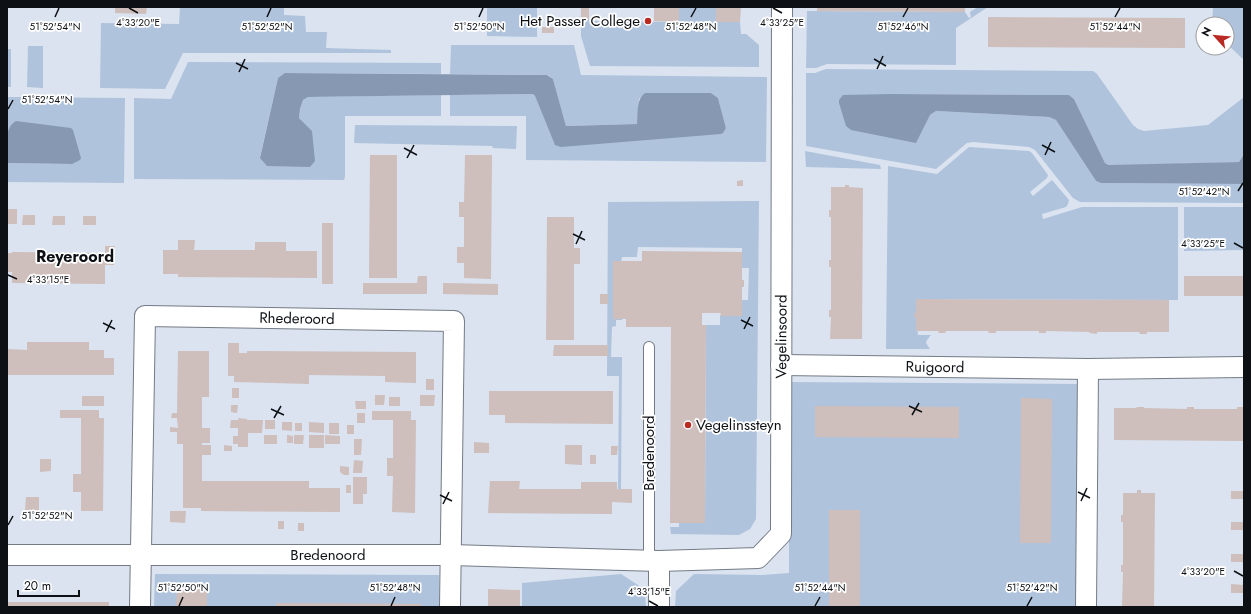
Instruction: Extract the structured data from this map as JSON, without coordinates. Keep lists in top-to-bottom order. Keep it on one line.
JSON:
{"streets":{"street":["Rhederoord","Vegelinsoord","Ruigoord","Bredenoord"]},"crossings":[["Rhederoord","Bredenoord"],["Vegelinsoord","Ruigoord"],["Vegelinsoord","Bredenoord"]],"districts":["Reyeroord"],"places":["Het Passer College","Vegelinssteyn"],"scale_bar":"20 m","north":"top left","coordinates":["4°33'20\"E","4°33'25\"E","51°52'54\"N","51°52'52\"N","51°52'50\"N","51°52'48\"N","51°52'46\"N","51°52'44\"N","51°52'42\"N","4°33'15\"E"]}
